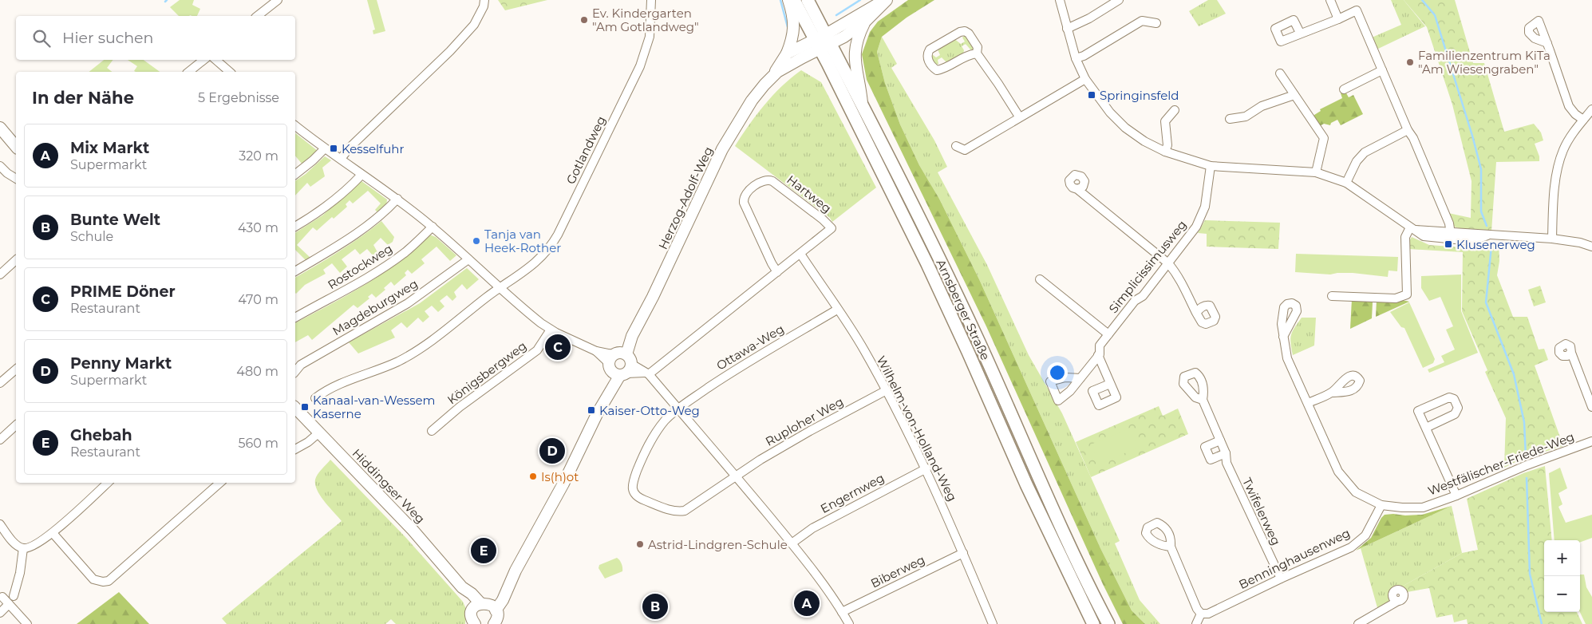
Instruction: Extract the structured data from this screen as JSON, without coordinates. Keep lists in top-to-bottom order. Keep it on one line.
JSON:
{"streets":{"main road":["Herzog-Adolf-Weg","Arnsberger Straße","Hiddingser Weg"],"street":["Gotlandweg","Hartweg","Rostockweg","Simplicissimusweg","Magdeburgweg","Ottawa-Weg","Königsbergweg","Ruploher Weg","Wilhelm-von-Holland-Weg","Westfälischer-Friede-Weg","Engernweg","Twifelerweg","Benninghausenweg","Biberweg"]},"crossings":[["Hartweg","Wilhelm-von-Holland-Weg"],["Herzog-Adolf-Weg","Arnsberger Straße"],["Herzog-Adolf-Weg","Hiddingser Weg"],["Ottawa-Weg","Ruploher Weg"],["Ottawa-Weg","Wilhelm-von-Holland-Weg"],["Ruploher Weg","Wilhelm-von-Holland-Weg"],["Wilhelm-von-Holland-Weg","Engernweg"],["Wilhelm-von-Holland-Weg","Biberweg"],["Westfälischer-Friede-Weg","Benninghausenweg"],["Twifelerweg","Benninghausenweg"]],"places":{"other":["Ev. Kindergarten \"Am Gotlandweg\"","Familienzentrum KiTa \"Am Wiesengraben\"","Tanja van Heek-Rother","Is(h)ot","Astrid-Lindgren-Schule"],"transit":["Springinsfeld","Kesselfuhr","Klusenerweg","Kanaal-van-Wessem Kaserne","Kaiser-Otto-Weg"]},"page":{"search":"Hier suchen","heading":["In der Nähe","5 Ergebnisse"],"list":[{"mark":"A","name":"Mix Markt","note":"Supermarkt","value":"320 m"},{"mark":"B","name":"Bunte Welt","note":"Schule","value":"430 m"},{"mark":"C","name":"PRIME Döner","note":"Restaurant","value":"470 m"},{"mark":"D","name":"Penny Markt","note":"Supermarkt","value":"480 m"},{"mark":"E","name":"Ghebah","note":"Restaurant","value":"560 m"}],"pins":["C","D","E","A","B"],"map_buttons":["+","−"]}}
